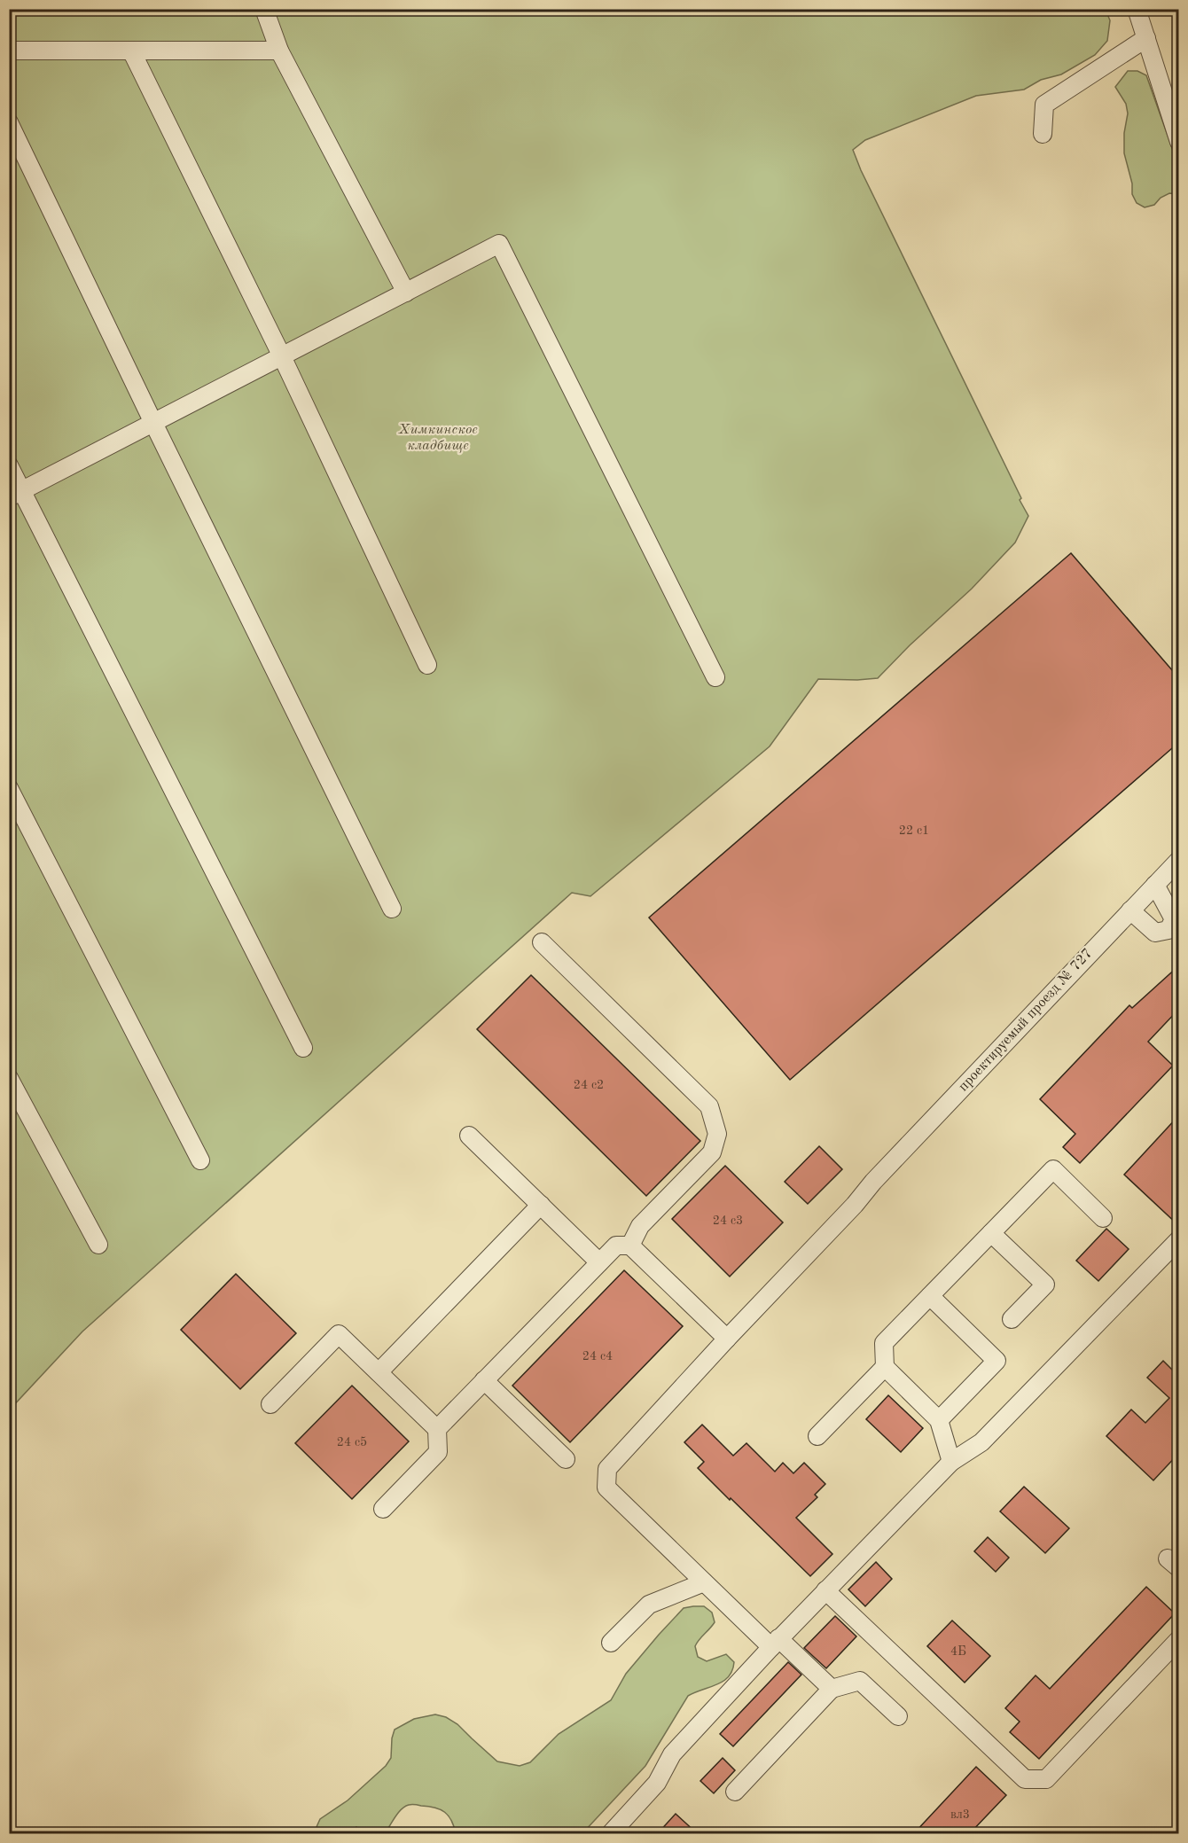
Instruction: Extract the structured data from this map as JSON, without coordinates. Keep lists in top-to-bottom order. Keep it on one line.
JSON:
{"streets":{"street":["проектируемый проезд № 727"]},"parks":["Химкинское кладбище"],"house_numbers":["22 с1","24 с2","24 с3","24 с4","24 с5","4Б","вл3"]}
